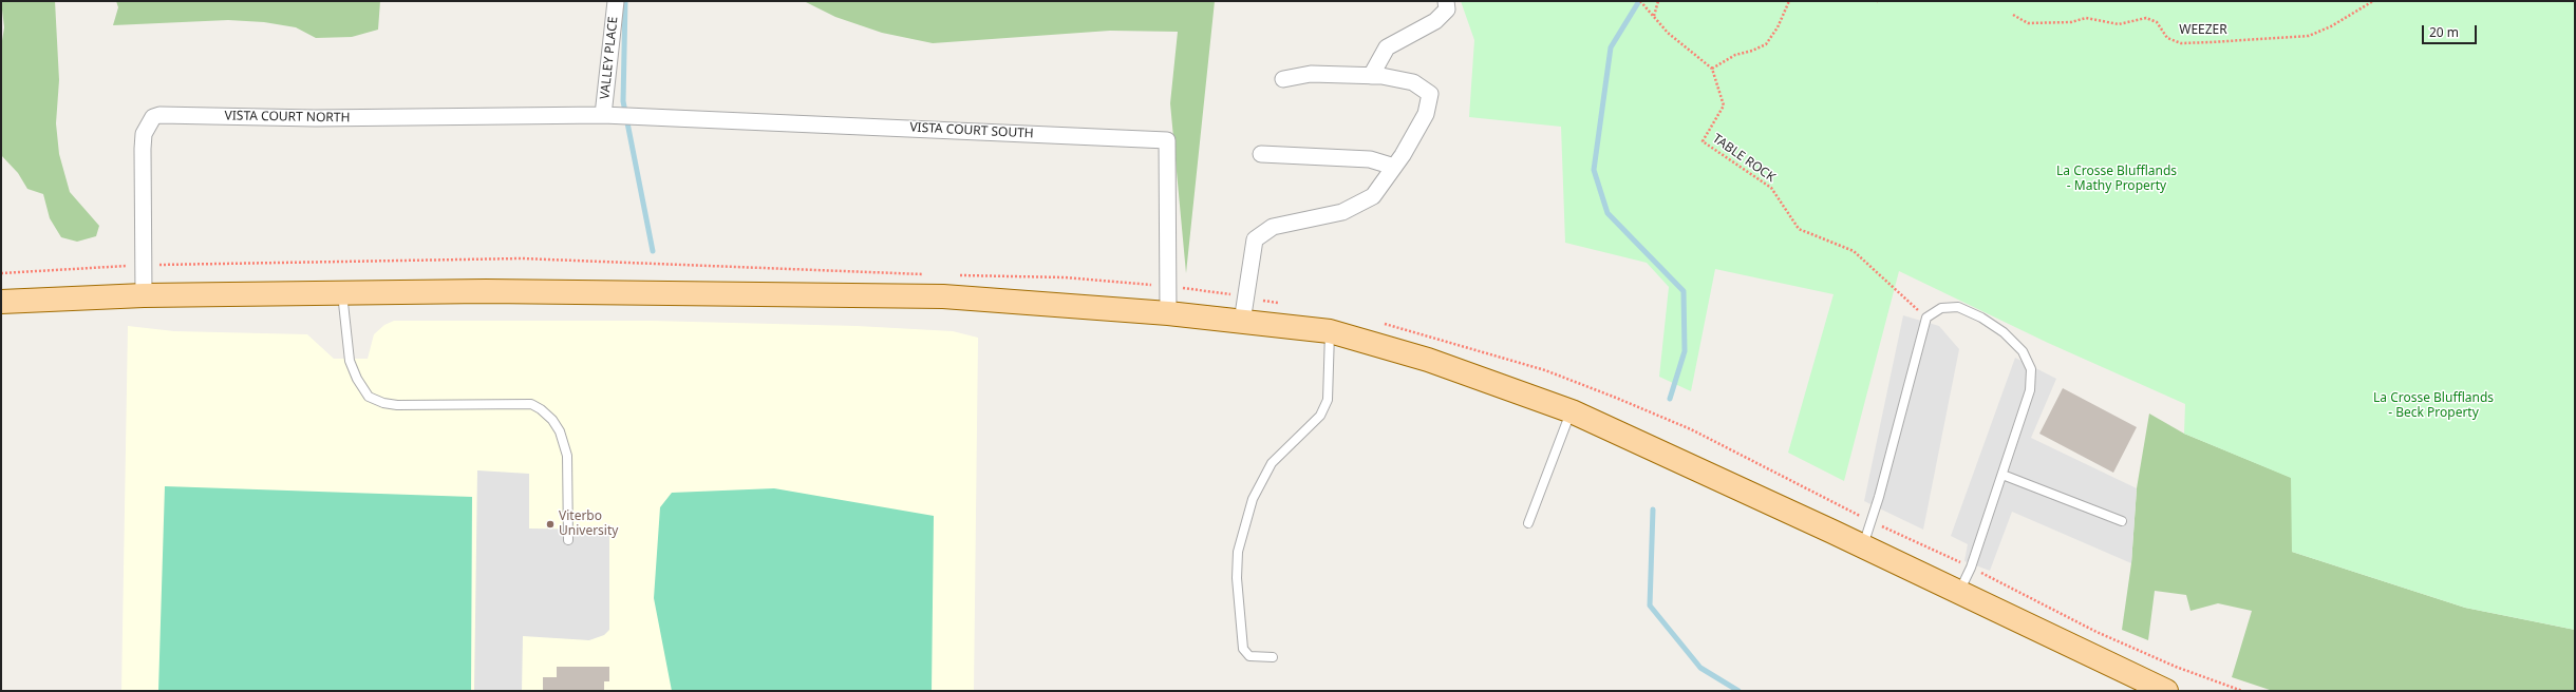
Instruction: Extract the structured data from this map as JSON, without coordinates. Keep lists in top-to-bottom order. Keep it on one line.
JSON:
{"streets":{"street":["VALLEY PLACE","VISTA COURT NORTH","VISTA COURT SOUTH"],"path":["WEEZER","TABLE ROCK"]},"crossings":[["VALLEY PLACE","VISTA COURT NORTH"],["VALLEY PLACE","VISTA COURT SOUTH"],["VISTA COURT NORTH","VISTA COURT SOUTH"]],"parks":["La Crosse Blufflands - Mathy Property","La Crosse Blufflands - Beck Property"],"places":["Viterbo University"],"scale_bar":"20 m"}
